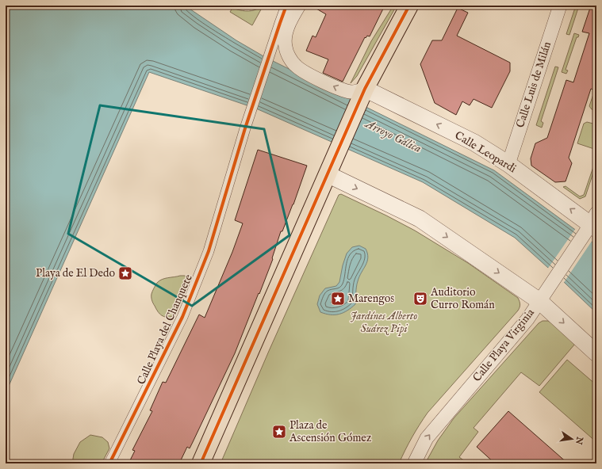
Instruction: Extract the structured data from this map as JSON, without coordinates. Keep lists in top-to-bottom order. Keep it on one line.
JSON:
{"streets":{"street":["Calle Luis de Milán","Calle Leopardi","Calle Playa del Chanquete","Calle Playa Virginia"]},"crossings":[["Calle Luis de Milán","Calle Leopardi"],["Calle Leopardi","Calle Playa Virginia"]],"one_way":["Calle Playa Virginia"],"water":["Arroyo Gálica"],"parks":["Jardínes Alberto Suárez Pipi"],"places":{"place":["Playa de El Dedo","Marengos","Plaza de Ascensión Gómez"],"theatre":["Auditorio Curro Román"]},"north":"right"}
